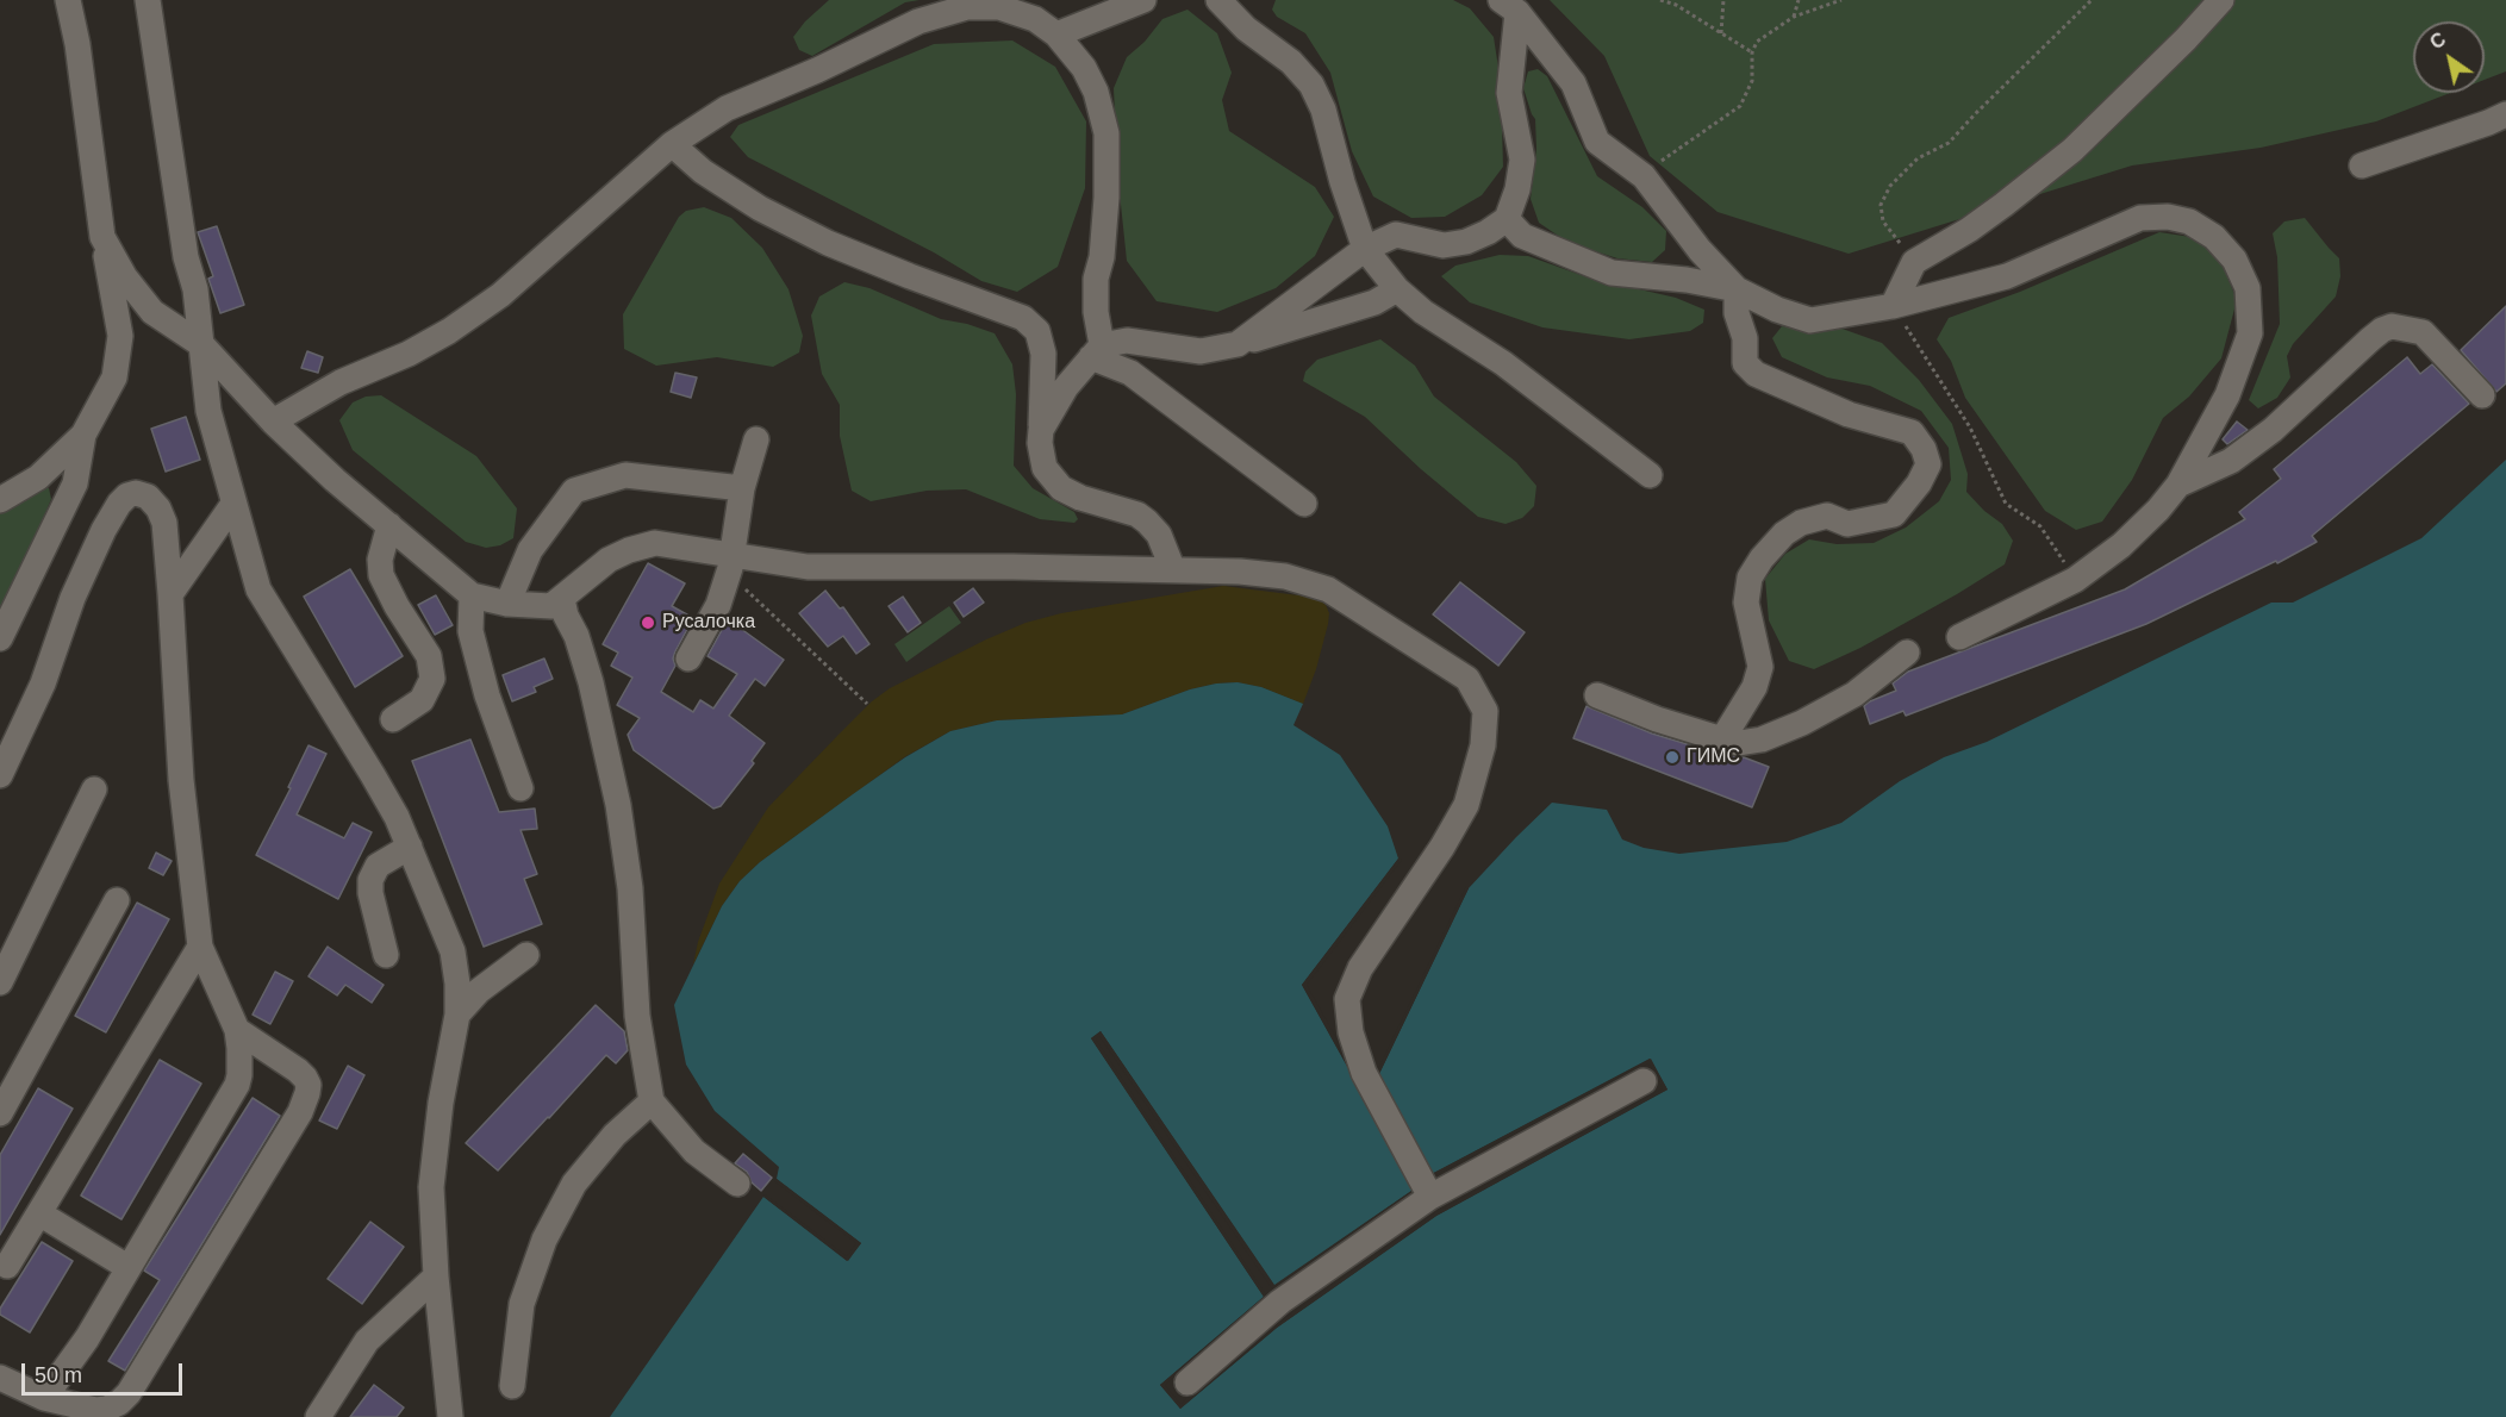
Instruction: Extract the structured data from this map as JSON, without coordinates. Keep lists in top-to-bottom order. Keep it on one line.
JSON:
{"places":["Русалочка","ГИМС"],"scale_bar":"50 m","north":"top left"}
